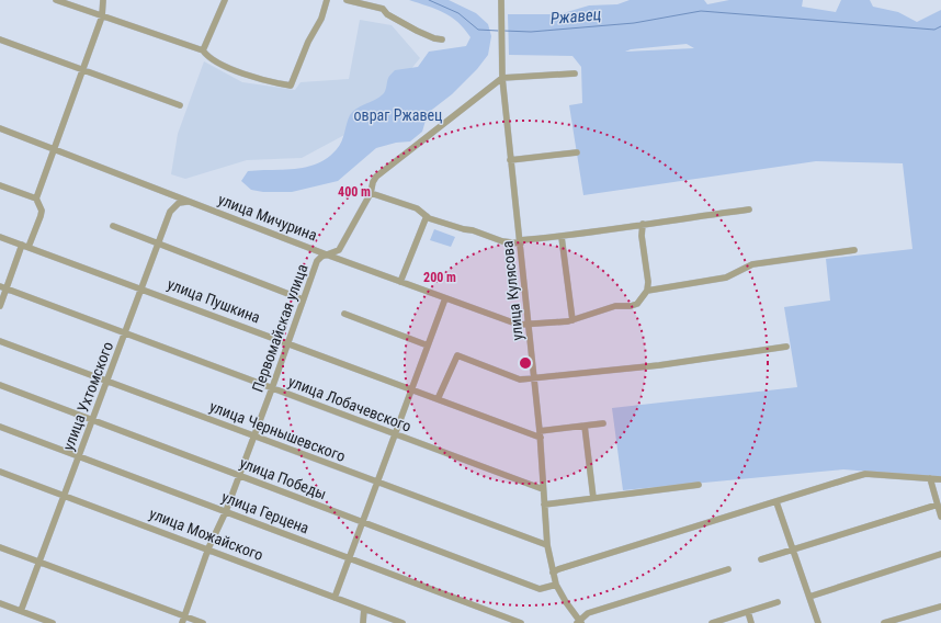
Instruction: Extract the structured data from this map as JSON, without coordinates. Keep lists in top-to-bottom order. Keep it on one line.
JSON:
{"streets":{"street":["улица Мичурина","улица Кулясова","улица Пушкина","Первомайская улица","улица Ухтомского","улица Лобачевского","улица Чернышевского","улица Победы","улица Герцена","улица Можайского"]},"crossings":[["улица Мичурина","улица Кулясова"],["улица Мичурина","Первомайская улица"],["улица Мичурина","улица Ухтомского"],["улица Кулясова","улица Пушкина"],["улица Кулясова","Первомайская улица"],["улица Кулясова","улица Лобачевского"],["улица Кулясова","улица Чернышевского"],["улица Кулясова","улица Победы"],["улица Пушкина","Первомайская улица"],["улица Пушкина","улица Ухтомского"],["Первомайская улица","улица Лобачевского"],["Первомайская улица","улица Чернышевского"],["Первомайская улица","улица Победы"],["Первомайская улица","улица Герцена"],["Первомайская улица","улица Можайского"],["улица Ухтомского","улица Лобачевского"],["улица Ухтомского","улица Чернышевского"],["улица Ухтомского","улица Победы"],["улица Ухтомского","улица Герцена"],["улица Ухтомского","улица Можайского"]],"water":["Ржавец"],"parks":["овраг Ржавец"],"rings":["400 m","200 m"]}
